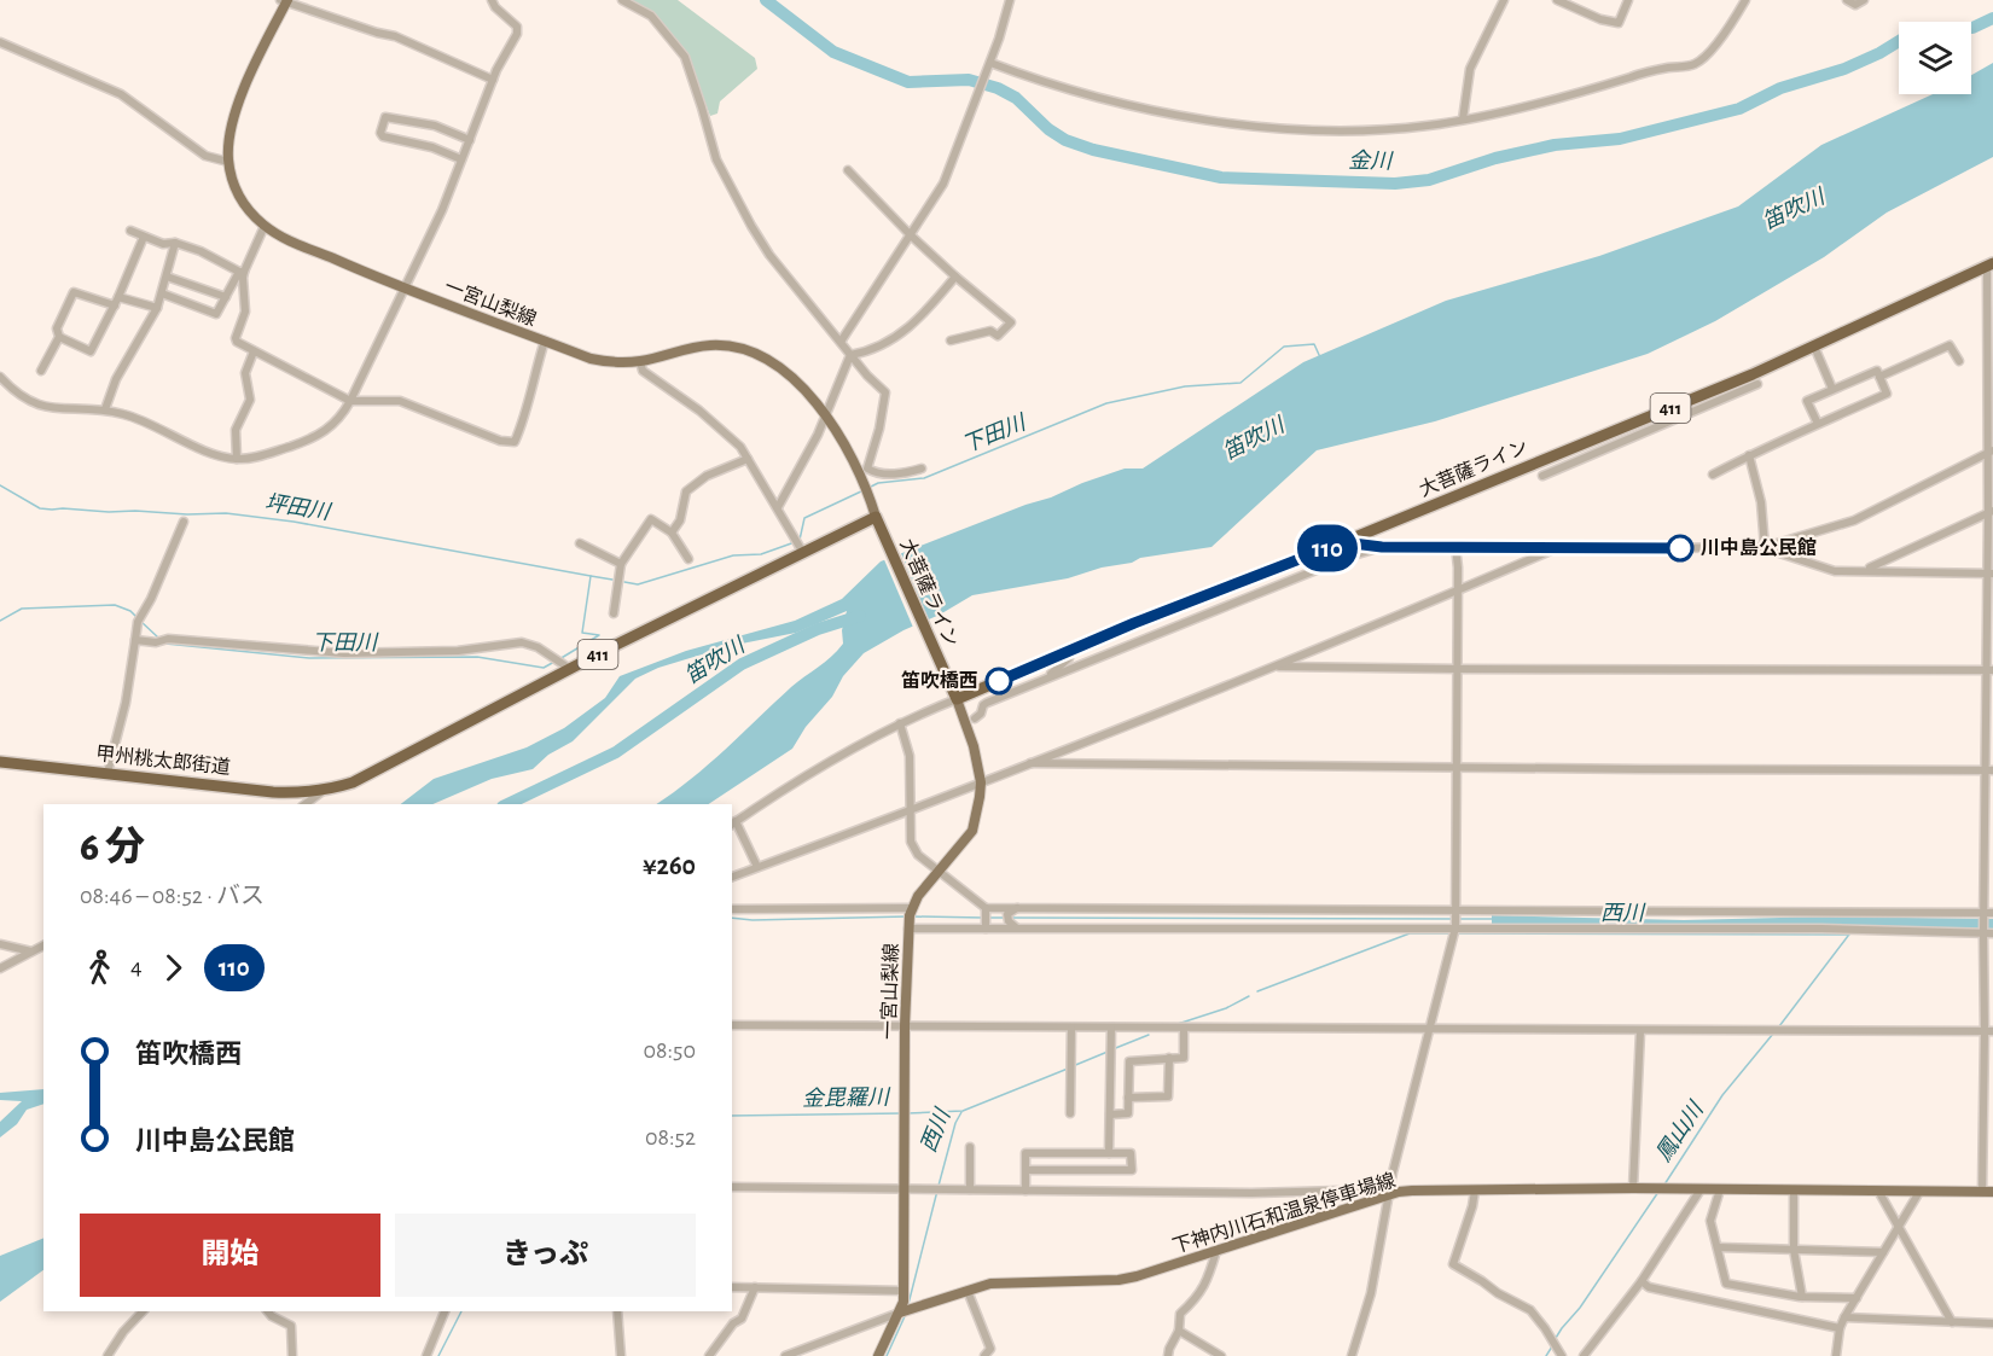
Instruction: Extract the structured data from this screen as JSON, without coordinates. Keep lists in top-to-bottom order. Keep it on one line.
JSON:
{"streets":{"highway":["411","大菩薩ライン","甲州桃太郎街道"],"main road":["一宮山梨線","下神内川石和温泉停車場線"]},"crossings":[["一宮山梨線","411"],["一宮山梨線","大菩薩ライン"],["一宮山梨線","下神内川石和温泉停車場線"],["411","大菩薩ライン"],["411","甲州桃太郎街道"]],"water":["金川","笛吹川","下田川","坪田川","西川","金毘羅川","鳳山川"],"places":["川中島公民館","笛吹橋西"],"lines":["bus line 110"],"page":{"on_map":"110","heading":["6 分","08:46 – 08:52 · バス","¥260"],"legs":["4","110"],"list":[{"name":"笛吹橋西","value":"08:50"},{"name":"川中島公民館","value":"08:52"}],"buttons":["開始","きっぷ"]}}
